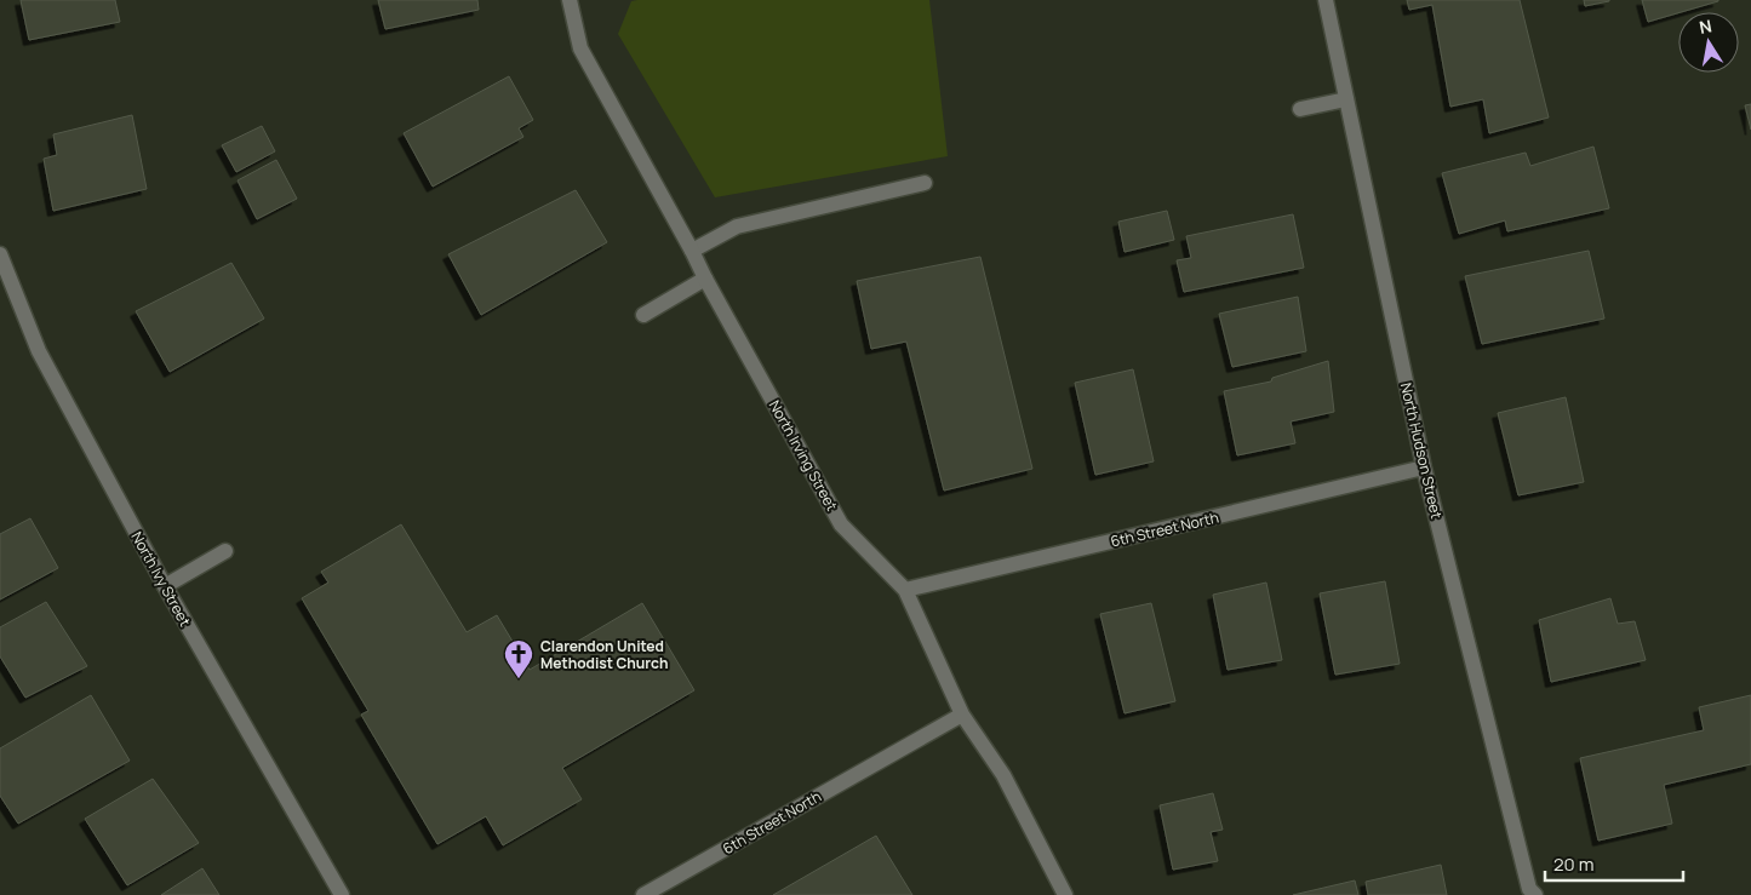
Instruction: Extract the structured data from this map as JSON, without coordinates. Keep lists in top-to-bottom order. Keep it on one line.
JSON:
{"streets":{"street":["North Hudson Street","North Irving Street","6th Street North","North Ivy Street"]},"crossings":[["North Hudson Street","6th Street North"],["North Irving Street","6th Street North"]],"places":{"church":["Clarendon United Methodist Church"]},"scale_bar":"20 m","north":"top"}
